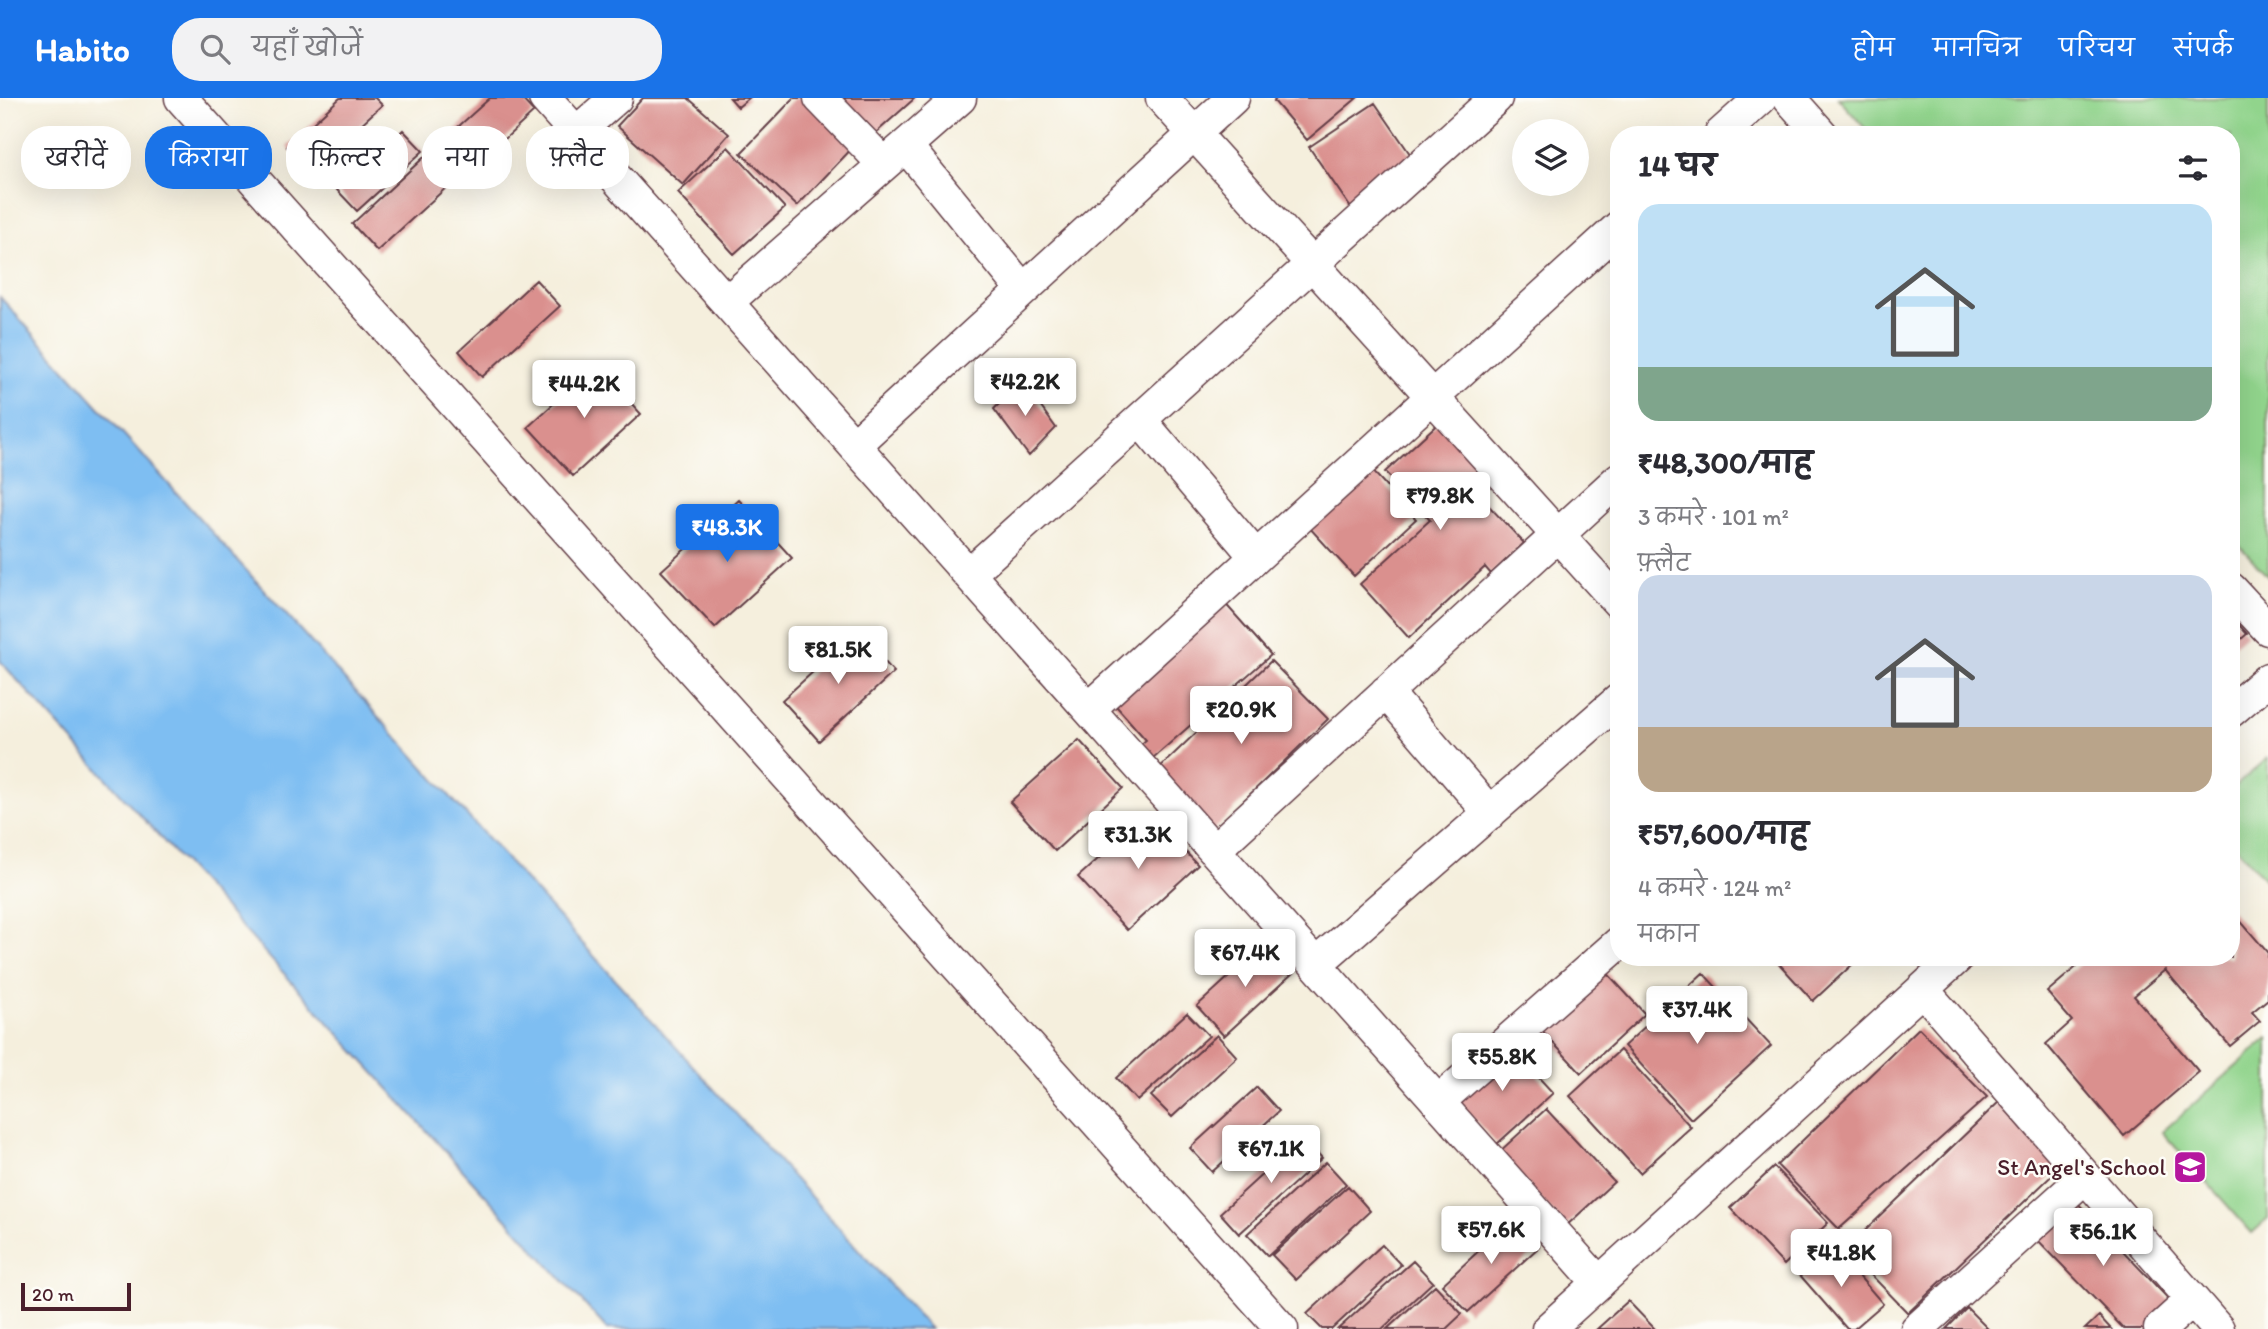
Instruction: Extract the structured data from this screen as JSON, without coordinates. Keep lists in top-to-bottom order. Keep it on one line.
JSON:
{"places":{"school or university":["St Angel's School"]},"scale_bar":"20 m","page":{"header":"Habito","search":"यहाँ खोजें","nav":["होम","मानचित्र","परिचय","संपर्क"],"chip":["खरीदें","किराया","फ़िल्टर","नया","फ़्लैट"],"heading":"14 घर","list":[{"name":"₹48,300/माह","note":"3 कमरे · 101 m² · फ़्लैट"},{"name":"₹57,600/माह","note":"4 कमरे · 124 m² · मकान"}],"price":["₹42.2K","₹44.2K","₹79.8K","₹48.3K","₹81.5K","₹20.9K","₹31.3K","₹67.4K","₹37.4K","₹55.8K","₹67.1K","₹57.6K","₹56.1K","₹41.8K"],"scale":"20 m"}}
